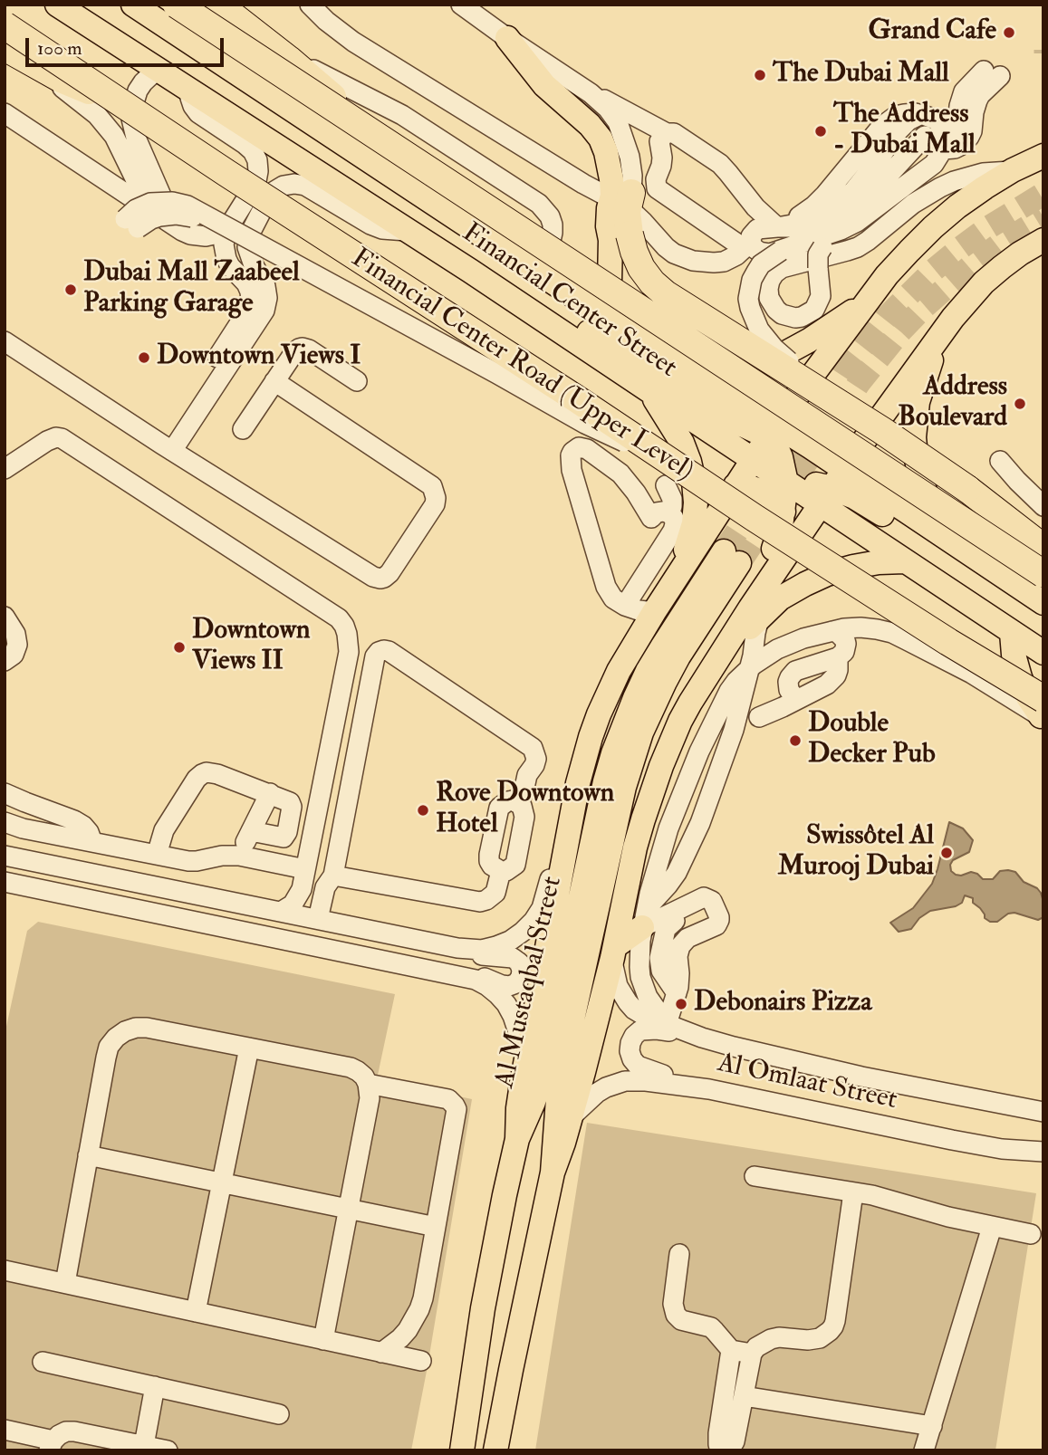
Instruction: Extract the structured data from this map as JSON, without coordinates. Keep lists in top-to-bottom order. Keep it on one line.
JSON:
{"streets":{"highway":["Financial Center Road (Upper Level)"],"main road":["Financial Center Street","Al Mustaqbal Street"],"street":["Al Omlaat Street"]},"places":["Grand Cafe","The Dubai Mall","The Address - Dubai Mall","Dubai Mall Zaabeel Parking Garage","Downtown Views I","Address Boulevard","Downtown Views II","Double Decker Pub","Rove Downtown Hotel","Swissôtel Al Murooj Dubai","Debonairs Pizza"],"scale_bar":"100 m"}
